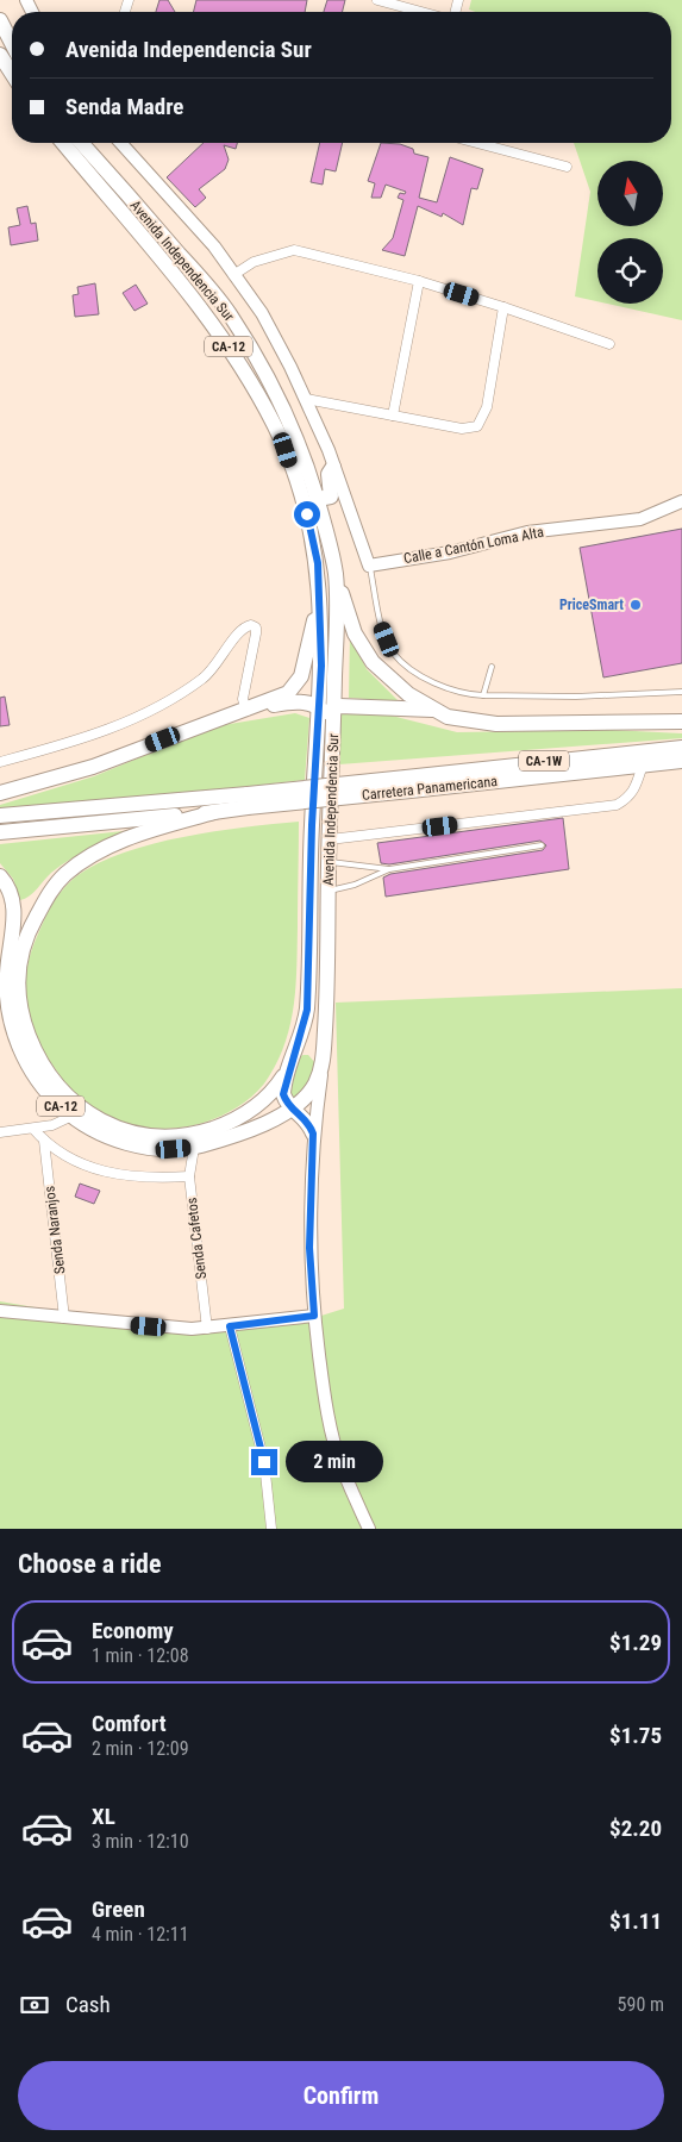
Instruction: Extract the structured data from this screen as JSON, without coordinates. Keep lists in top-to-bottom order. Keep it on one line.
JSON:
{"streets":{"highway":["Avenida Independencia Sur","CA-12","CA-1W","Carretera Panamericana"],"street":["Calle a Cantón Loma Alta","Senda Naranjos","Senda Cafetos"]},"crossings":[["Avenida Independencia Sur","CA-12"],["CA-12","Carretera Panamericana"],["CA-12","Senda Cafetos"]],"places":["PriceSmart"],"north":"top","page":{"banner":["Avenida Independencia Sur","Senda Madre"],"bubble":"2 min","heading":"Choose a ride","list":[{"name":"Economy","note":"1 min · 12:08","value":"$1.29"},{"name":"Comfort","note":"2 min · 12:09","value":"$1.75"},{"name":"XL","note":"3 min · 12:10","value":"$2.20"},{"name":"Green","note":"4 min · 12:11","value":"$1.11"}],"pay":["Cash","590 m"],"buttons":"Confirm"}}
